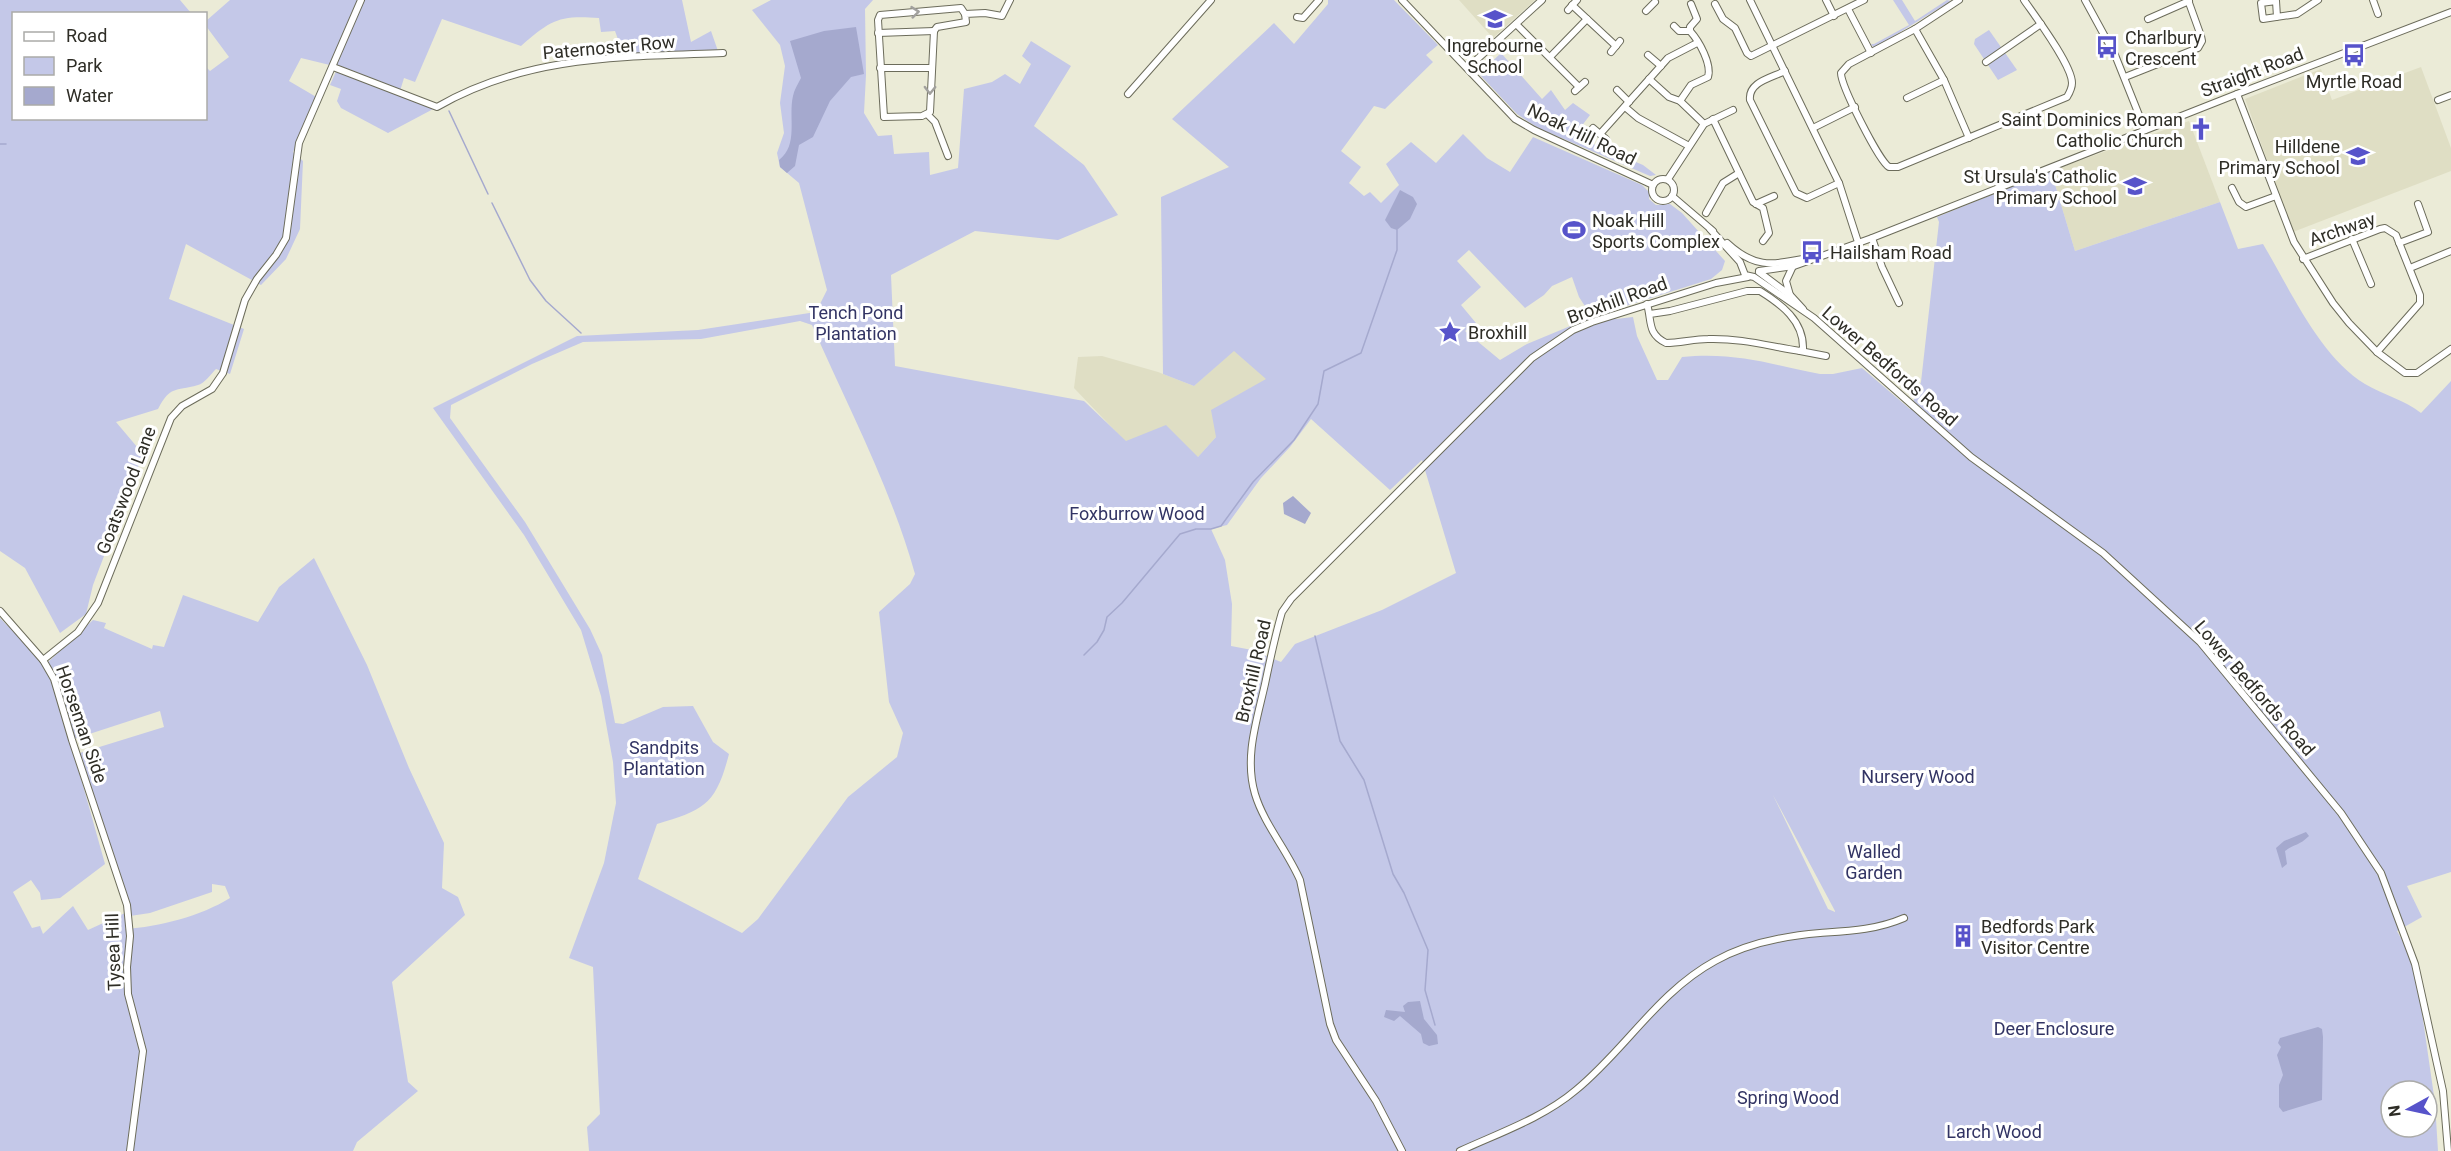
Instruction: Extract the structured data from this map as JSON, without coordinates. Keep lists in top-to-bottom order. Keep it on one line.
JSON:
{"streets":{"street":["Paternoster Row","Straight Road","Noak Hill Road","Archway","Broxhill Road","Lower Bedfords Road","Goatswood Lane","Horseman Side","Tysea Hill"]},"crossings":[["Paternoster Row","Goatswood Lane"],["Straight Road","Noak Hill Road"],["Straight Road","Broxhill Road"],["Straight Road","Lower Bedfords Road"],["Noak Hill Road","Broxhill Road"],["Noak Hill Road","Lower Bedfords Road"],["Broxhill Road","Lower Bedfords Road"],["Goatswood Lane","Horseman Side"],["Horseman Side","Tysea Hill"]],"parks":["Tench Pond Plantation","Foxburrow Wood","Sandpits Plantation","Nursery Wood","Walled Garden","Deer Enclosure","Spring Wood","Larch Wood"],"places":{"school or university":["Ingrebourne School","Hilldene Primary School","St Ursula's Catholic Primary School"],"bus stop":["Charlbury Crescent","Myrtle Road","Hailsham Road"],"church":["Saint Dominics Roman Catholic Church"],"sports":["Noak Hill Sports Complex"],"place":["Broxhill"],"building":["Bedfords Park Visitor Centre"]},"legend":["Road","Park","Water"],"north":"left"}
